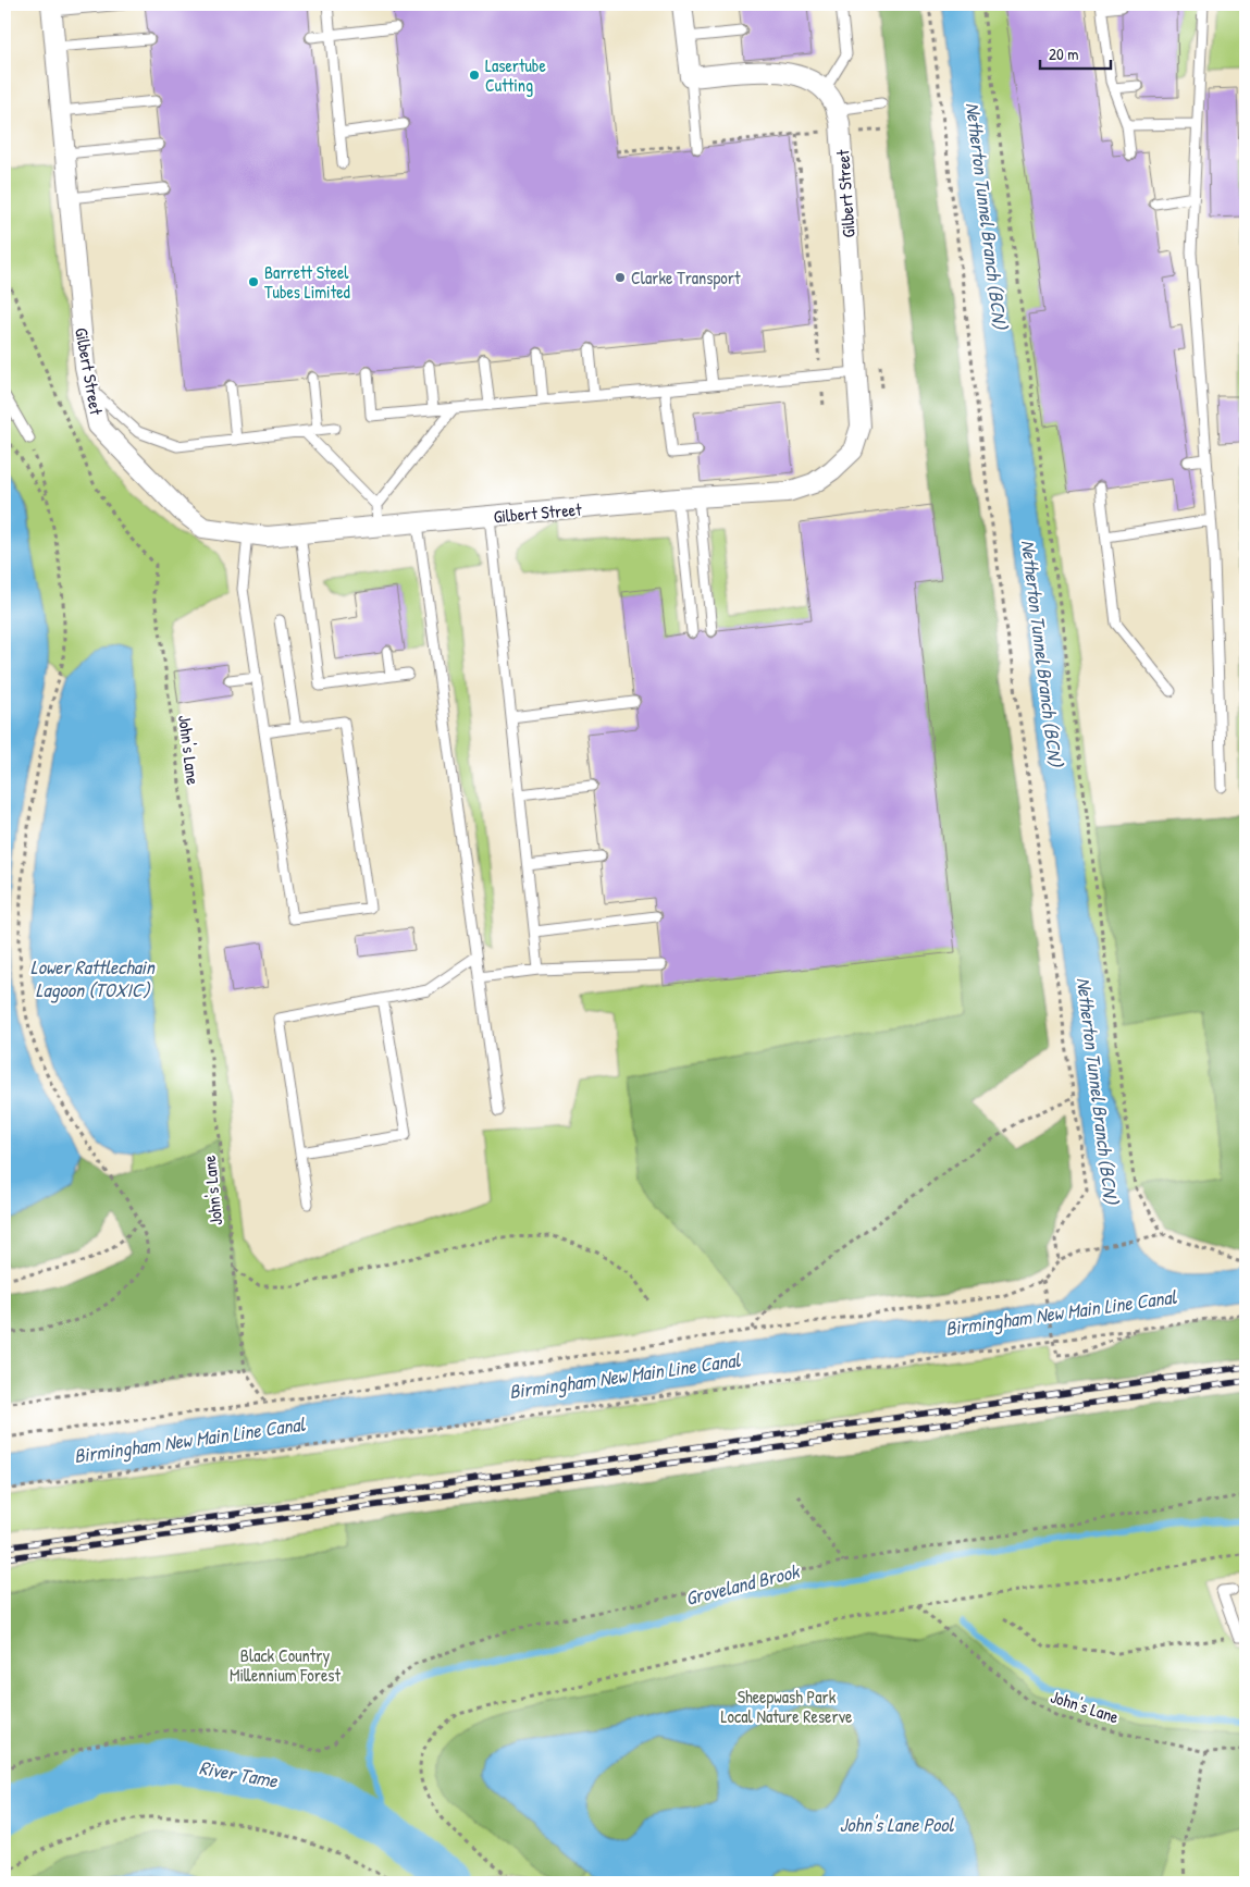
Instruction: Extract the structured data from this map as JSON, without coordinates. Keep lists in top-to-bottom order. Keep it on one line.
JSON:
{"streets":{"street":["Gilbert Street"],"path":["John's Lane"]},"water":["Netherton Tunnel Branch (BCN)","Lower Rattlechain Lagoon (TOXIC)","Birmingham New Main Line Canal","Groveland Brook","River Tame","John's Lane Pool"],"parks":["Black Country Millennium Forest","Sheepwash Park Local Nature Reserve"],"places":["Lasertube Cutting","Clarke Transport","Barrett Steel Tubes Limited"],"scale_bar":"20 m"}
